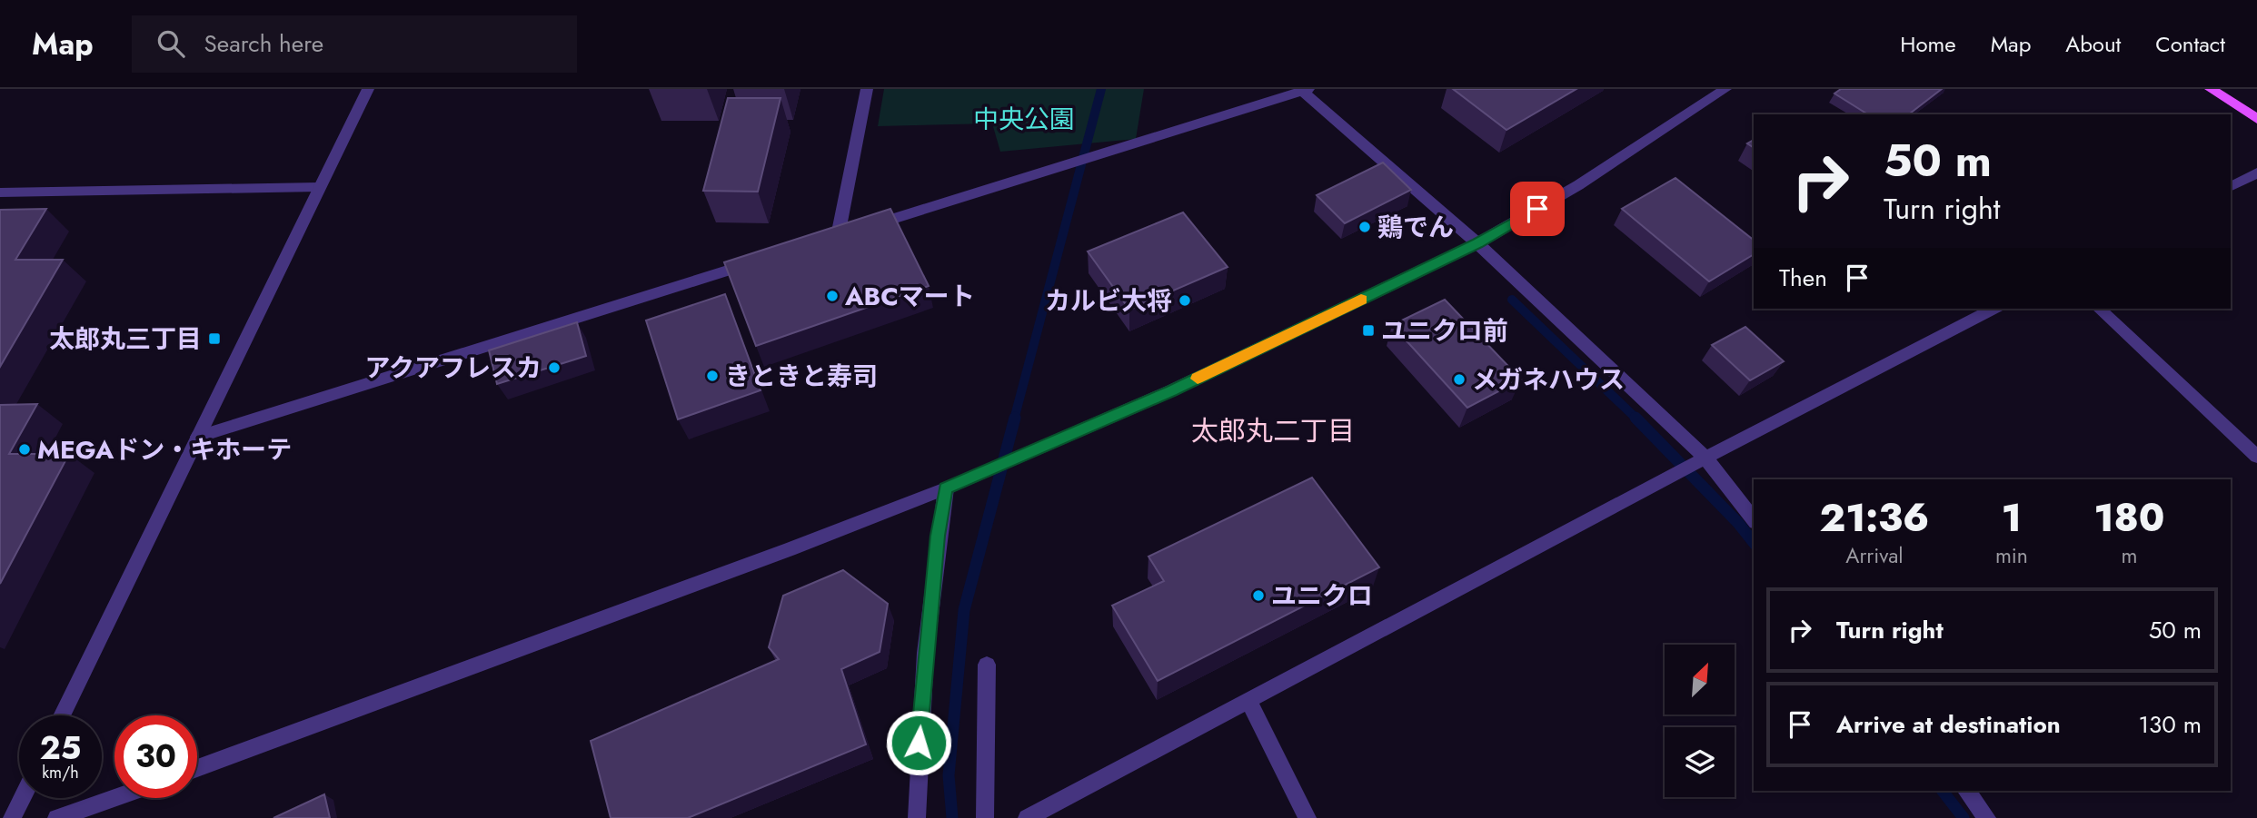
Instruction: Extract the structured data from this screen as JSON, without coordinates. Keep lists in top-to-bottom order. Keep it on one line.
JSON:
{"districts":["太郎丸二丁目"],"parks":["中央公園"],"places":{"other":["鶏でん","ABCマート","カルビ大将","アクアフレスカ","きときと寿司","メガネハウス","MEGAドン・キホーテ","ユニクロ"],"transit":["ユニクロ前","太郎丸三丁目"]},"north":"top right","page":{"header":"Map","search":"Search here","nav":["Home","Map","About","Contact"],"turn":["50 m","Turn right"],"then":"Then","eta":["21:36","Arrival","1","min","180","m"],"list":[{"name":"Turn right","value":"50 m"},{"name":"Arrive at destination","value":"130 m"}],"speed":"25 km/h","limit":"30"}}
